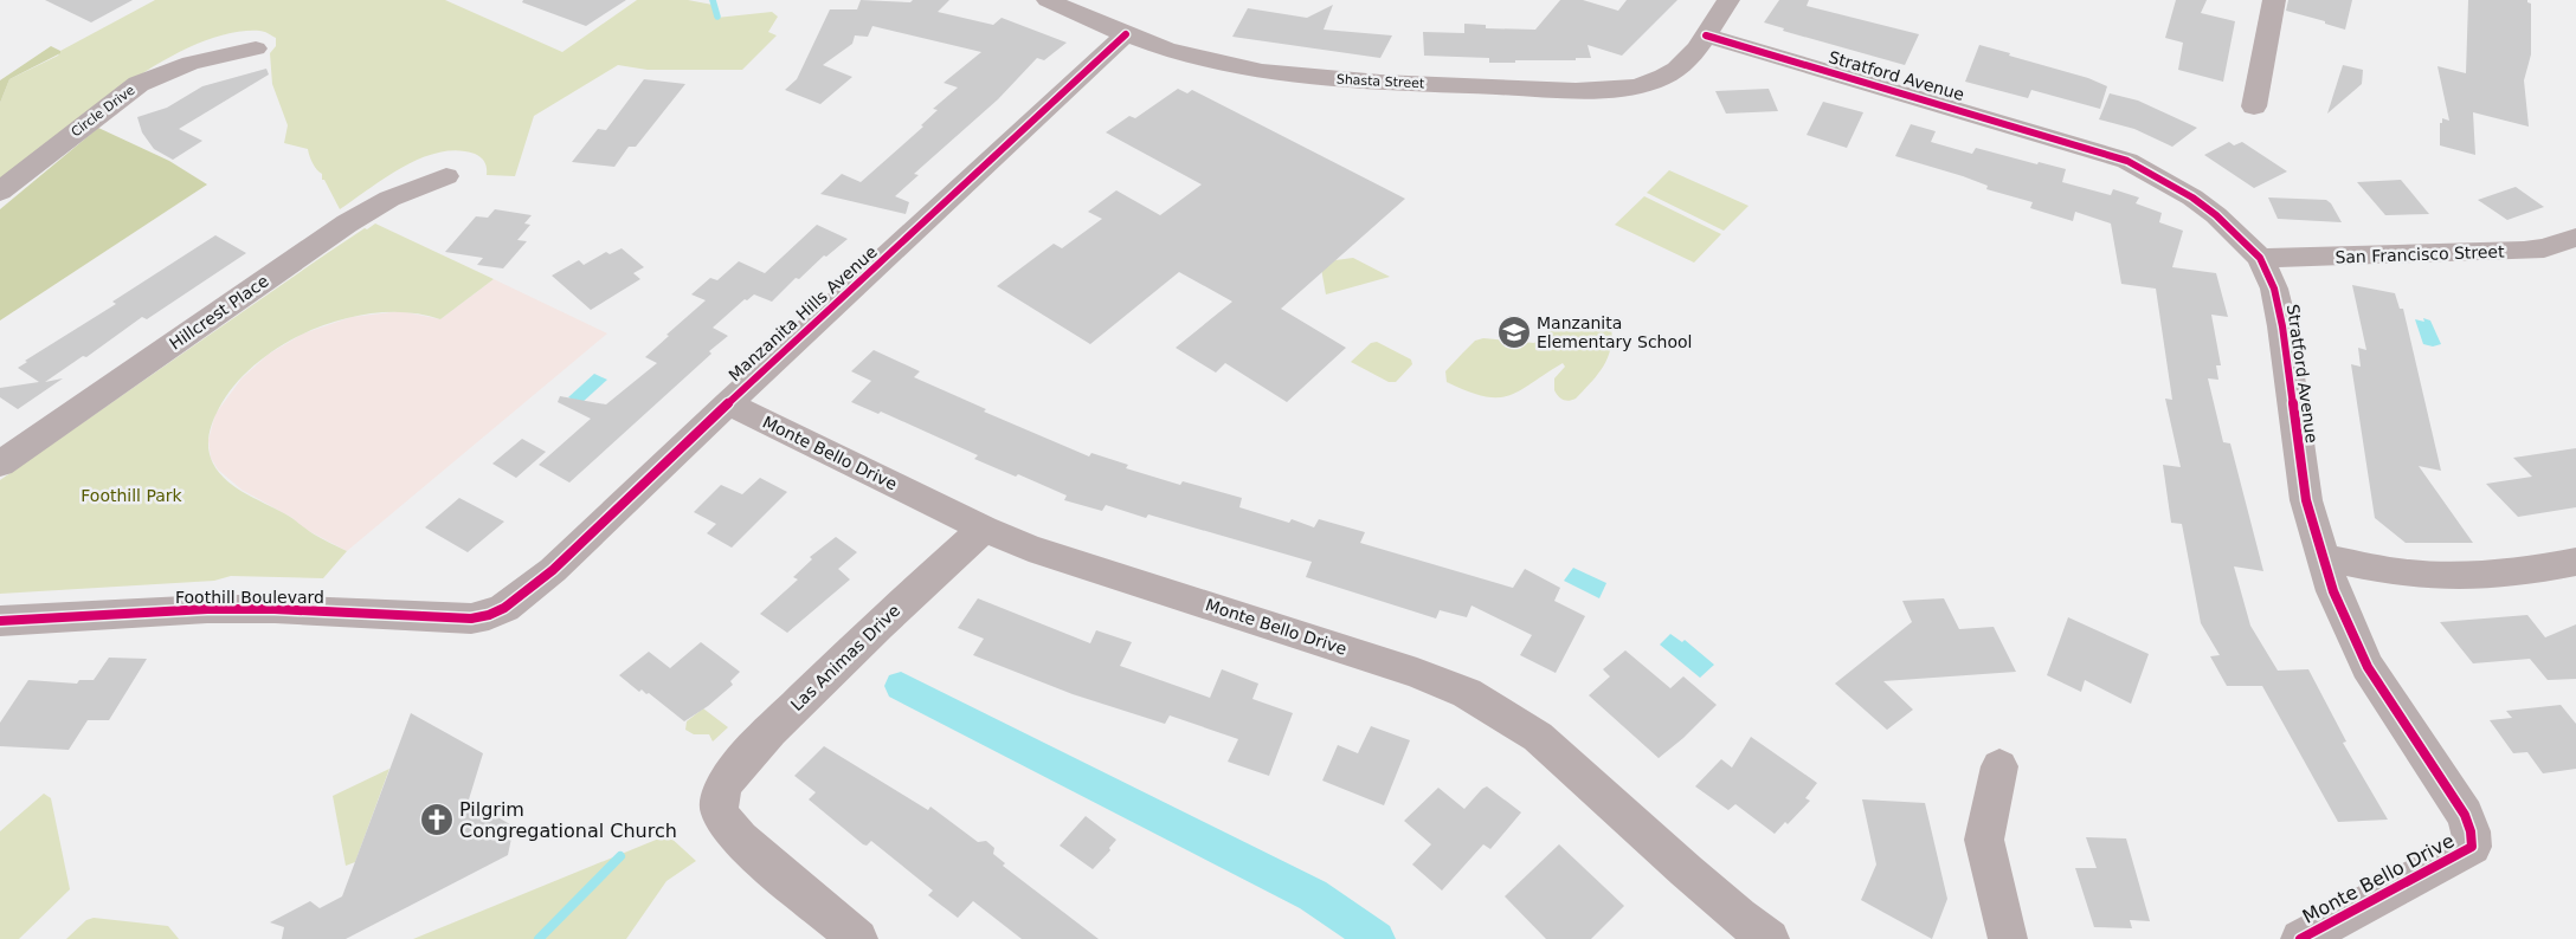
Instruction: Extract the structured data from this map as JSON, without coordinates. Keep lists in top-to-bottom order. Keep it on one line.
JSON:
{"streets":{"street":["Stratford Avenue","Shasta Street","Circle Drive","San Francisco Street","Hillcrest Place","Manzanita Hills Avenue","Monte Bello Drive","Foothill Boulevard","Las Animas Drive"]},"crossings":[["Stratford Avenue","Shasta Street"],["Stratford Avenue","San Francisco Street"],["Stratford Avenue","Monte Bello Drive"],["Shasta Street","Manzanita Hills Avenue"],["Manzanita Hills Avenue","Monte Bello Drive"],["Manzanita Hills Avenue","Foothill Boulevard"],["Monte Bello Drive","Las Animas Drive"]],"parks":["Foothill Park"],"places":{"school or university":["Manzanita Elementary School"],"church":["Pilgrim Congregational Church"]}}
